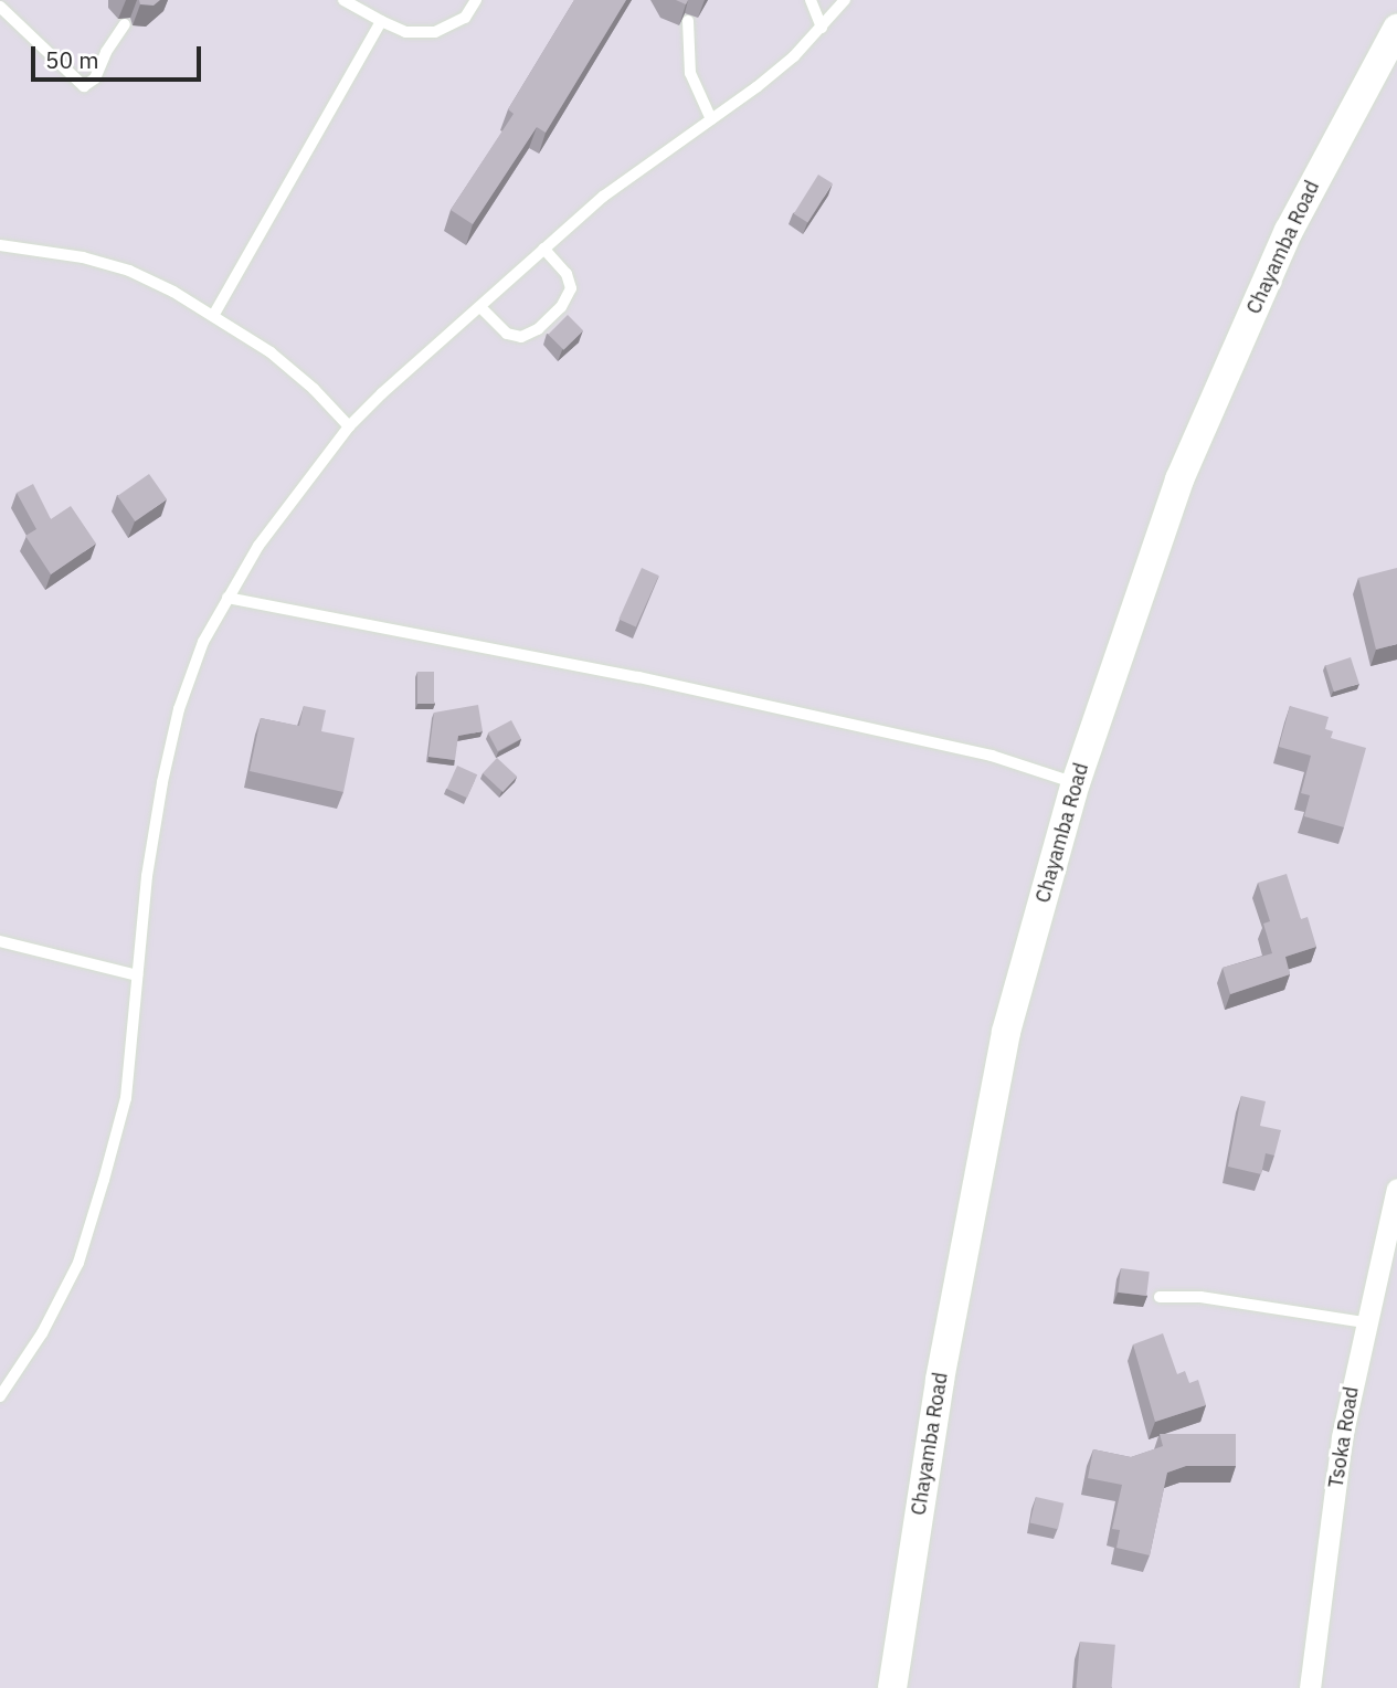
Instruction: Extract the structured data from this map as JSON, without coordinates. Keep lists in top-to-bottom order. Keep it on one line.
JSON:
{"streets":{"main road":["Chayamba Road"],"street":["Tsoka Road"]},"scale_bar":"50 m"}
